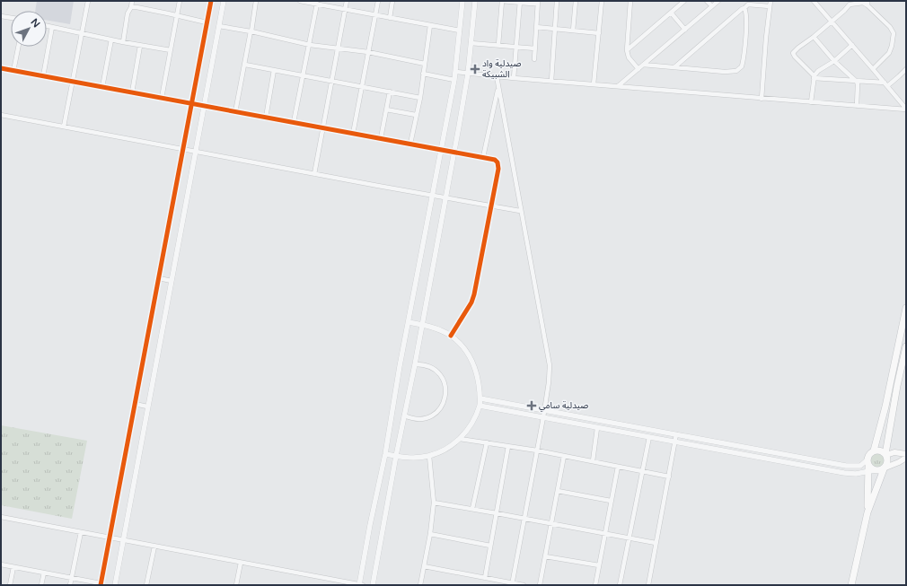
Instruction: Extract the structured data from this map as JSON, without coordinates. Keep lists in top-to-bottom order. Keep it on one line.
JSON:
{"places":{"health":["صيدلية واد الشبيكة","صيدلية سامي"]},"north":"top right"}
